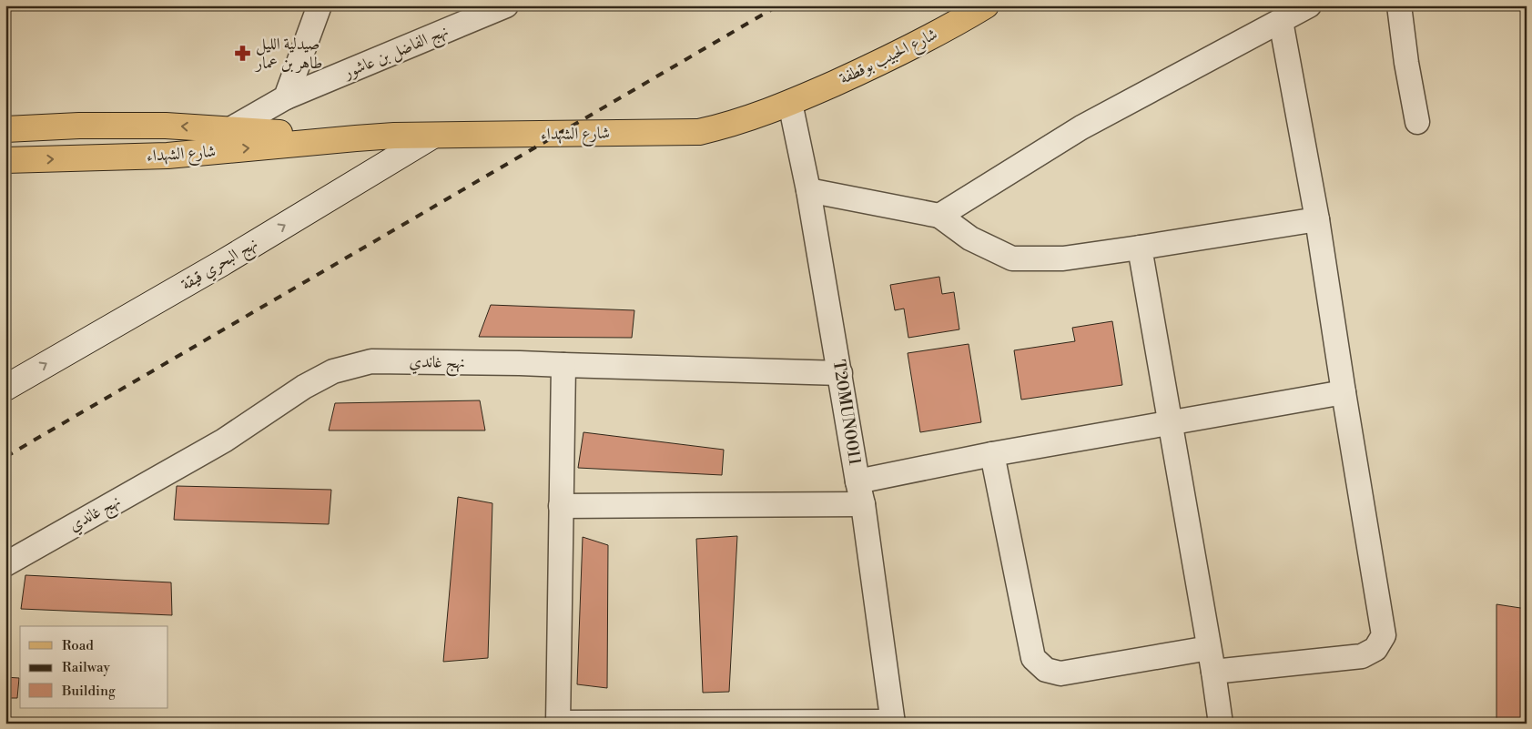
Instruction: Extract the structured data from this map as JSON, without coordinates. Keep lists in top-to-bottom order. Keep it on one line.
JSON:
{"streets":{"main road":["شارع الحبيب بوقطفة","شارع الشهداء"],"street":["نهج الفاضل بن عاشور","نهج البحري قيقة","نهج غاندي","T20MUN0011"]},"crossings":[["نهج الفاضل بن عاشور","شارع الشهداء"],["شارع الحبيب بوقطفة","شارع الشهداء"],["شارع الحبيب بوقطفة","T20MUN0011"],["شارع الشهداء","نهج البحري قيقة"],["شارع الشهداء","T20MUN0011"],["نهج غاندي","T20MUN0011"]],"one_way":["نهج البحري قيقة"],"places":{"pharmacy":["صيدلية الليل طاهر بن عمار"]},"legend":["Road","Railway","Building"]}
